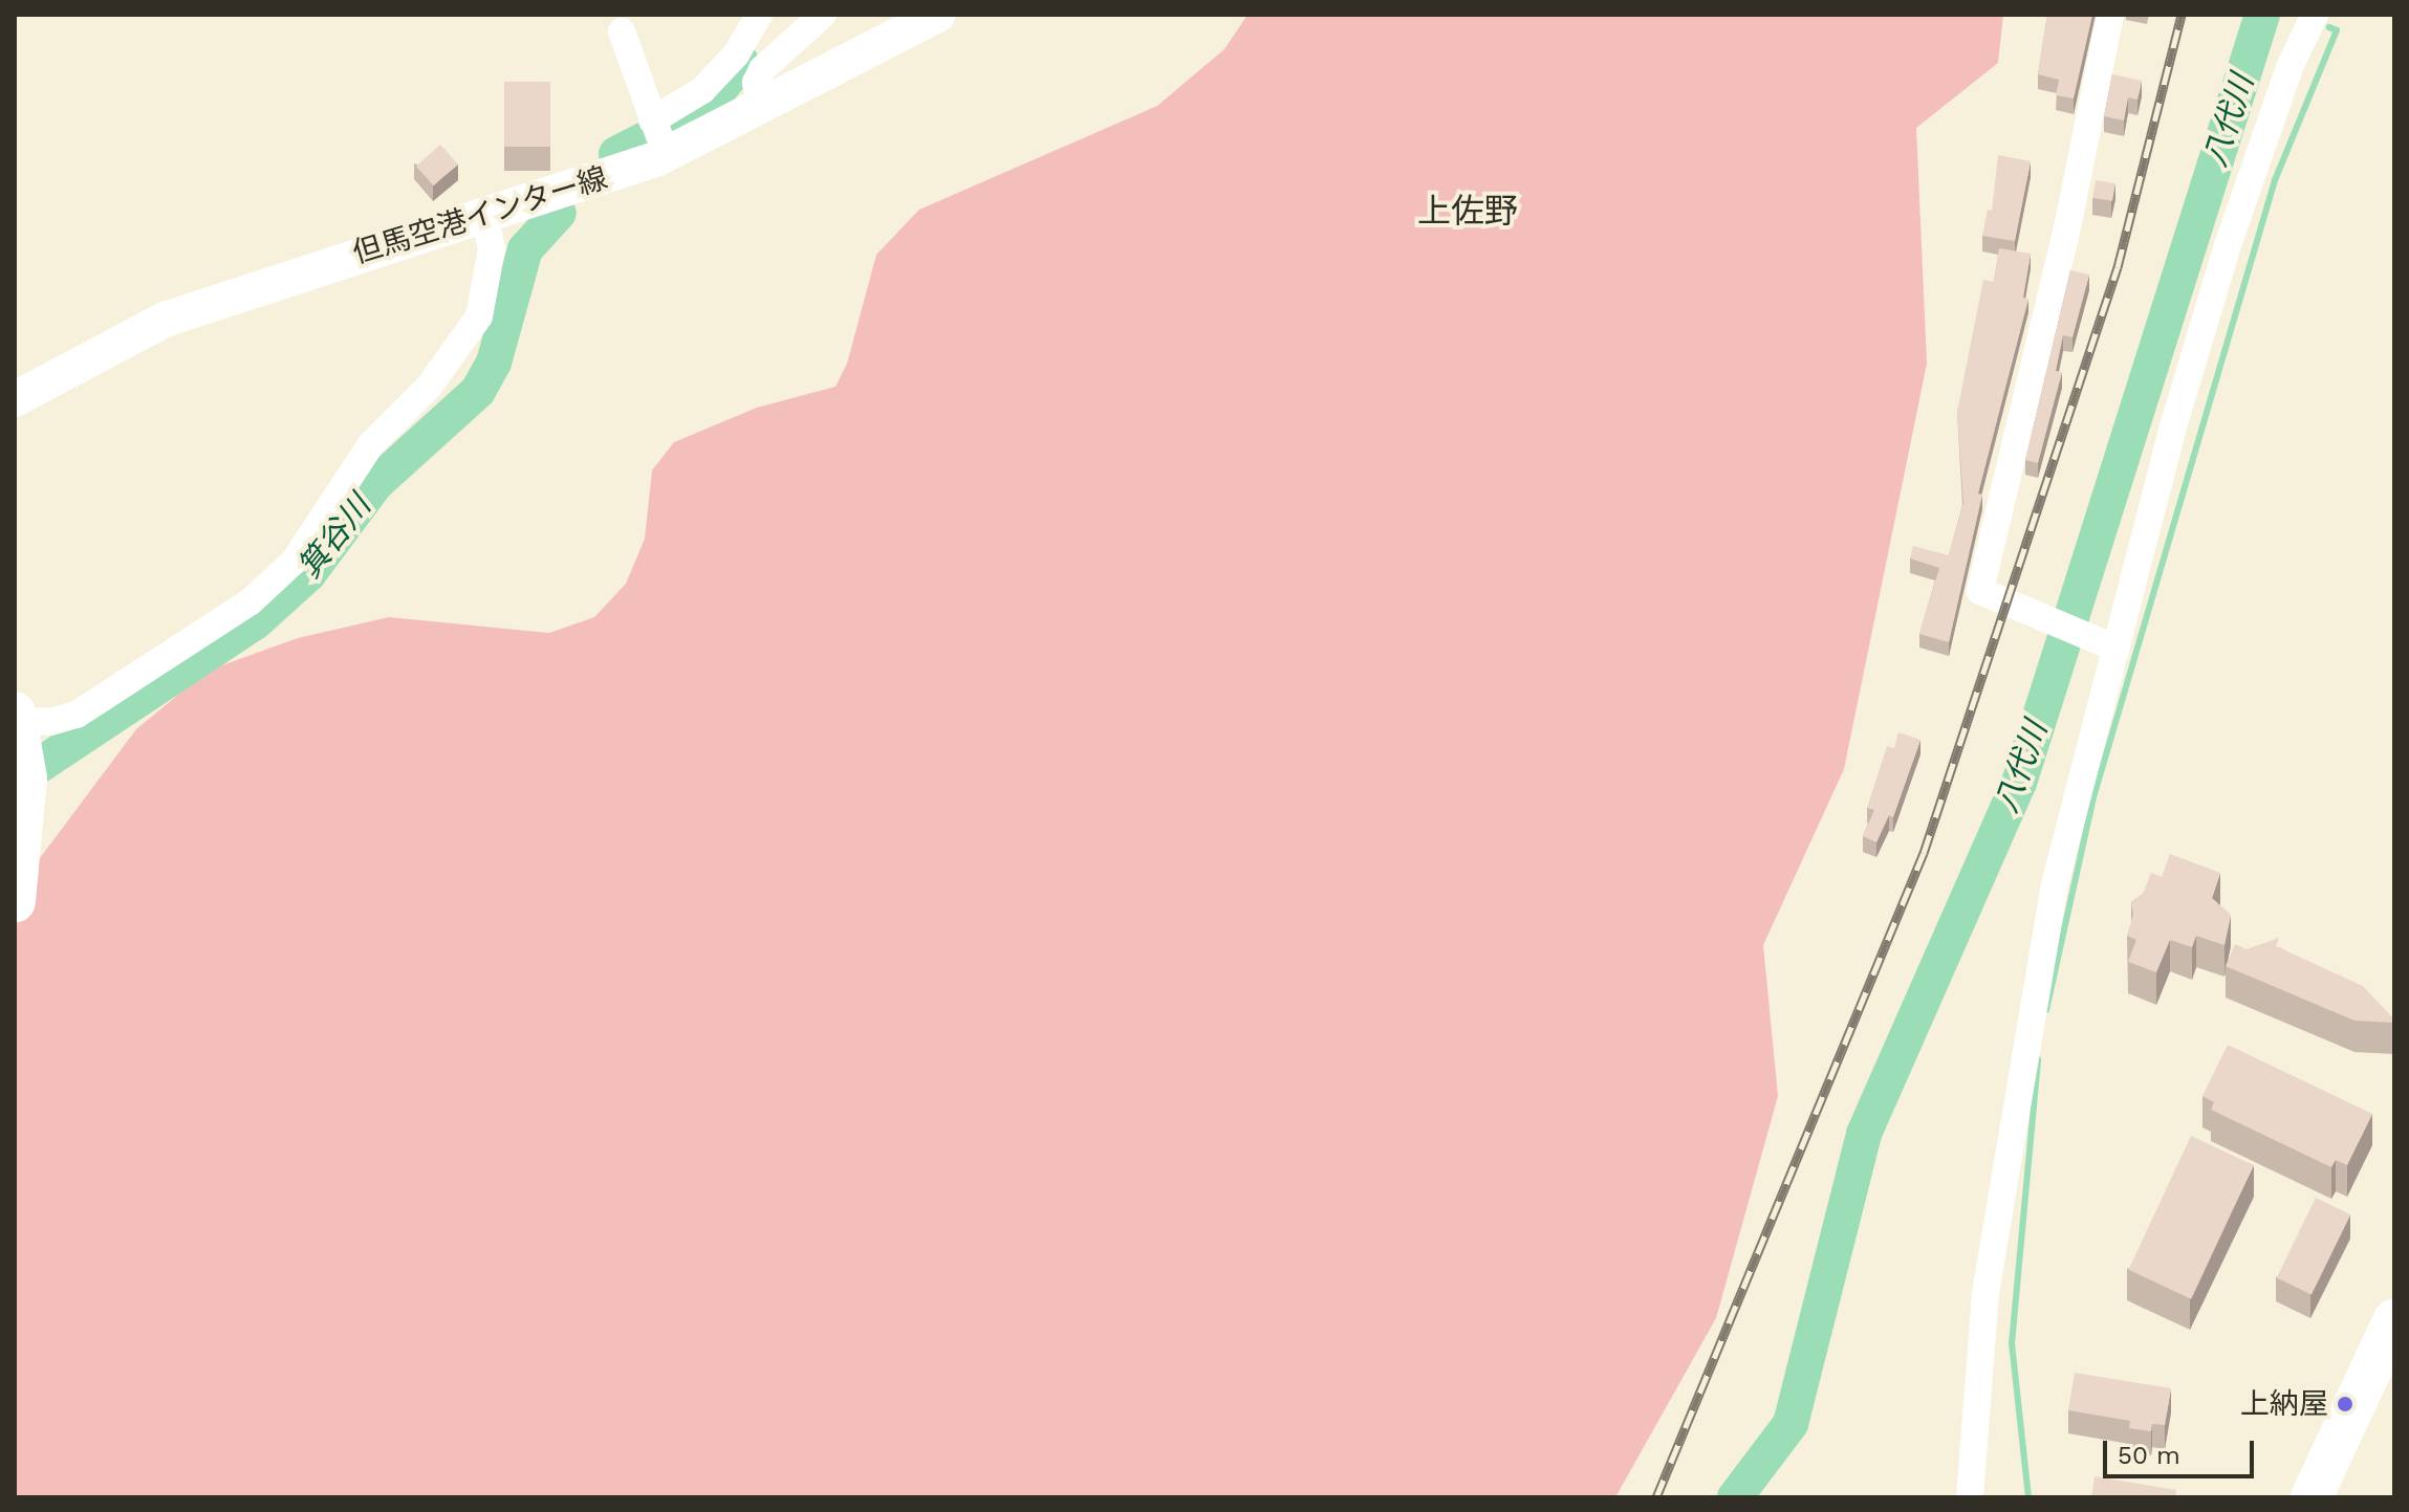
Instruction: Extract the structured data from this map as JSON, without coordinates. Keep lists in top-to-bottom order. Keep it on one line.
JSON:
{"streets":{"main road":["但馬空港インター線"]},"districts":["上佐野"],"water":["八代川","箕谷川"],"places":["上納屋"],"scale_bar":"50 m"}
